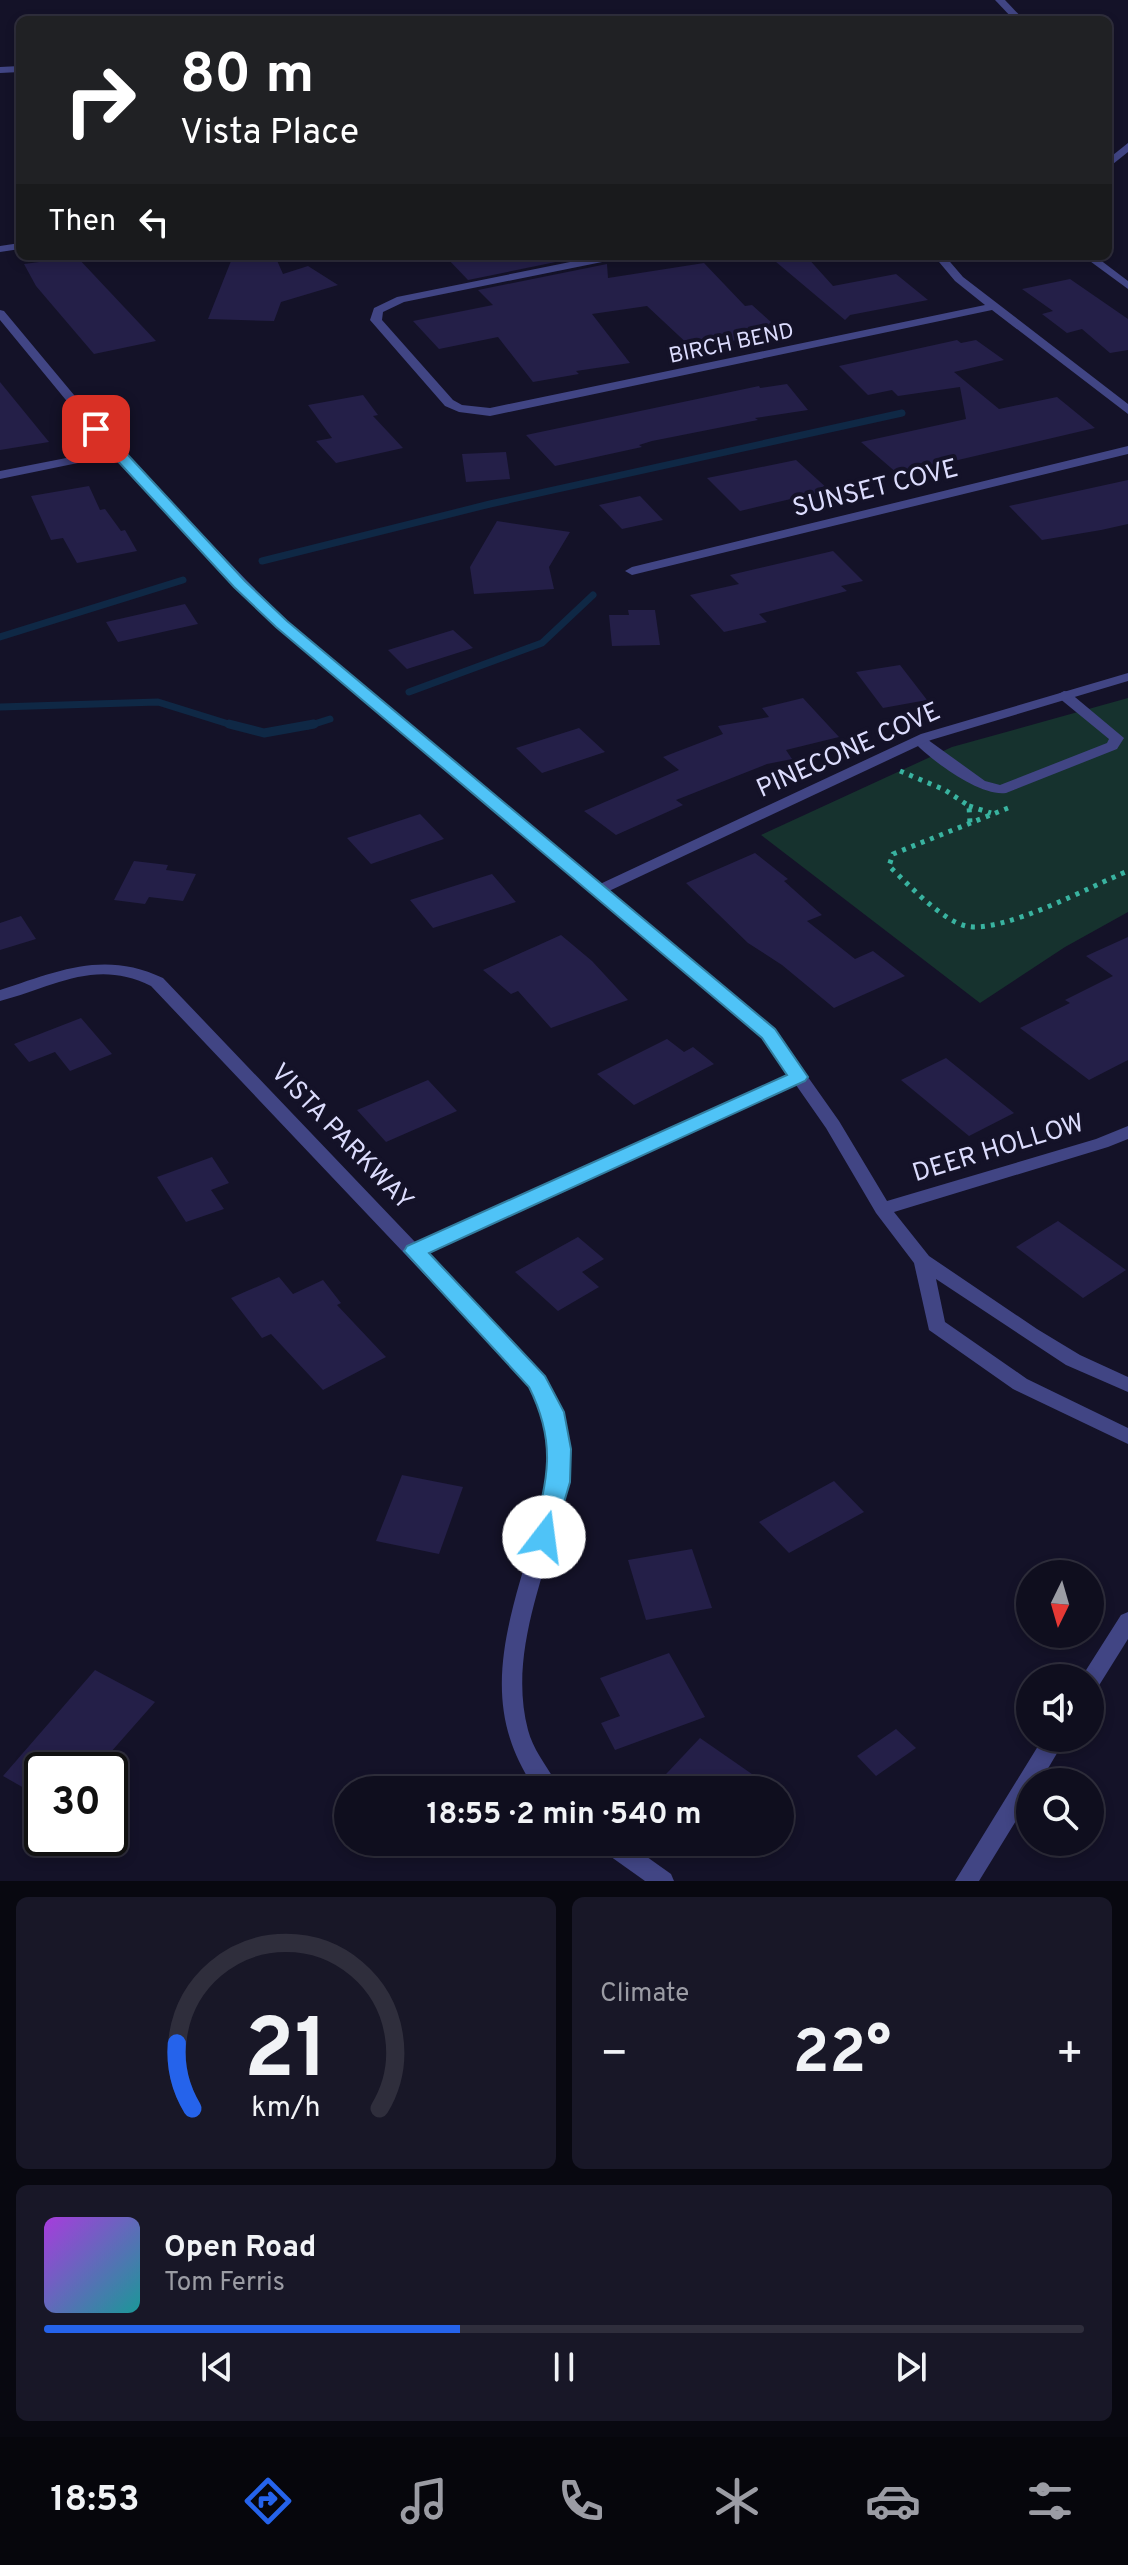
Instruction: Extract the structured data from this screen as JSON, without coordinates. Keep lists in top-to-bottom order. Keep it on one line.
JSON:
{"streets":{"street":["BIRCH BEND","SUNSET COVE","PINECONE COVE","VISTA PARKWAY","DEER HOLLOW"]},"north":"bottom","page":{"turn":["80 m","Vista Place"],"then":"Then","limit":"30","trip":"18:55 · 2 min · 540 m","tile":"Climate","heat":["−","22°","+"],"song":["Open Road","Tom Ferris"],"tabs":"18:53","gauge":["21","km/h"]}}
